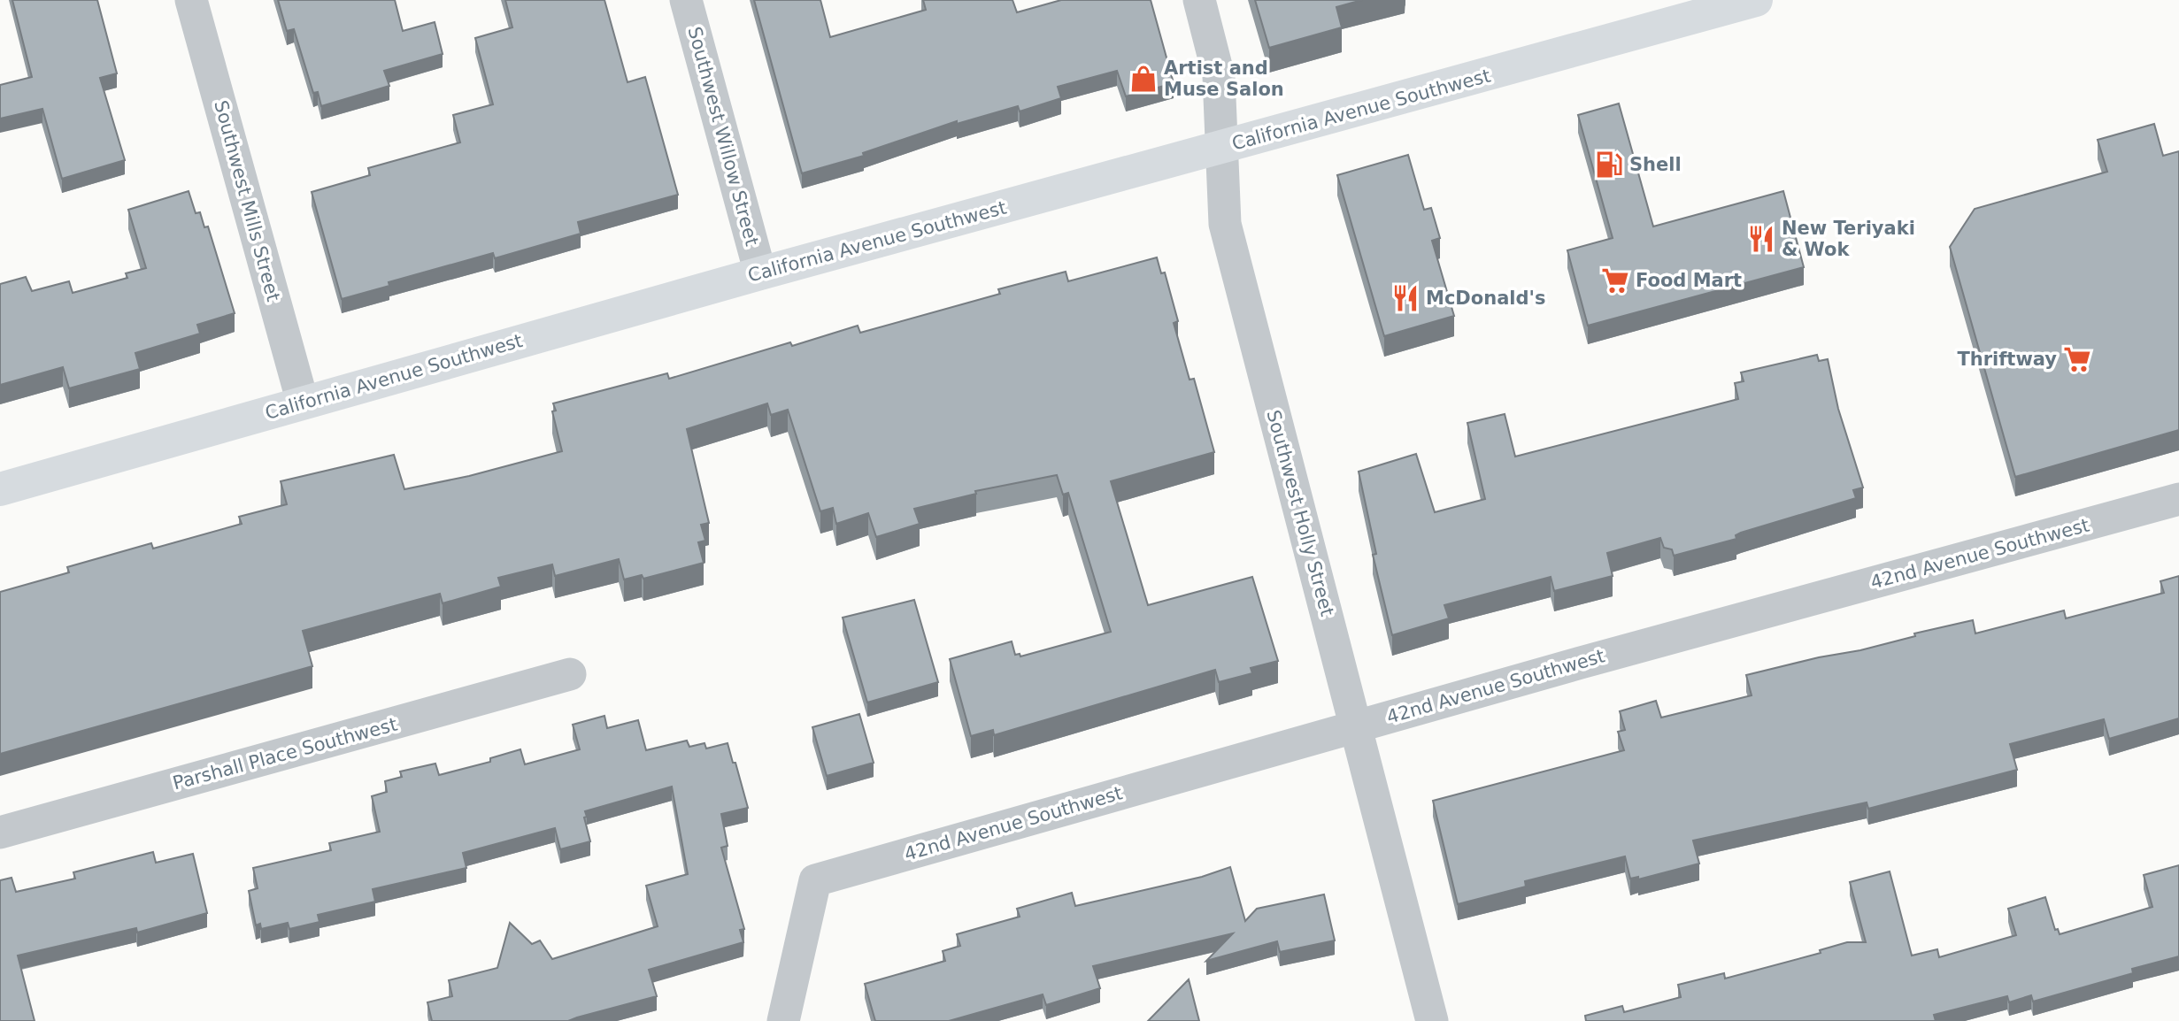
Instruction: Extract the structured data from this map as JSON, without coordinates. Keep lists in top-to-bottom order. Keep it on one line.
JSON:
{"streets":{"main road":["California Avenue Southwest"],"street":["Southwest Willow Street","Southwest Mills Street","Southwest Holly Street","42nd Avenue Southwest","Parshall Place Southwest"]},"crossings":[["California Avenue Southwest","Southwest Willow Street"],["California Avenue Southwest","Southwest Mills Street"],["California Avenue Southwest","Southwest Holly Street"],["Southwest Holly Street","42nd Avenue Southwest"]],"places":{"shop":["Artist and Muse Salon"],"fuel station":["Shell"],"restaurant":["New Teriyaki & Wok","McDonald's"],"supermarket":["Food Mart","Thriftway"]}}
